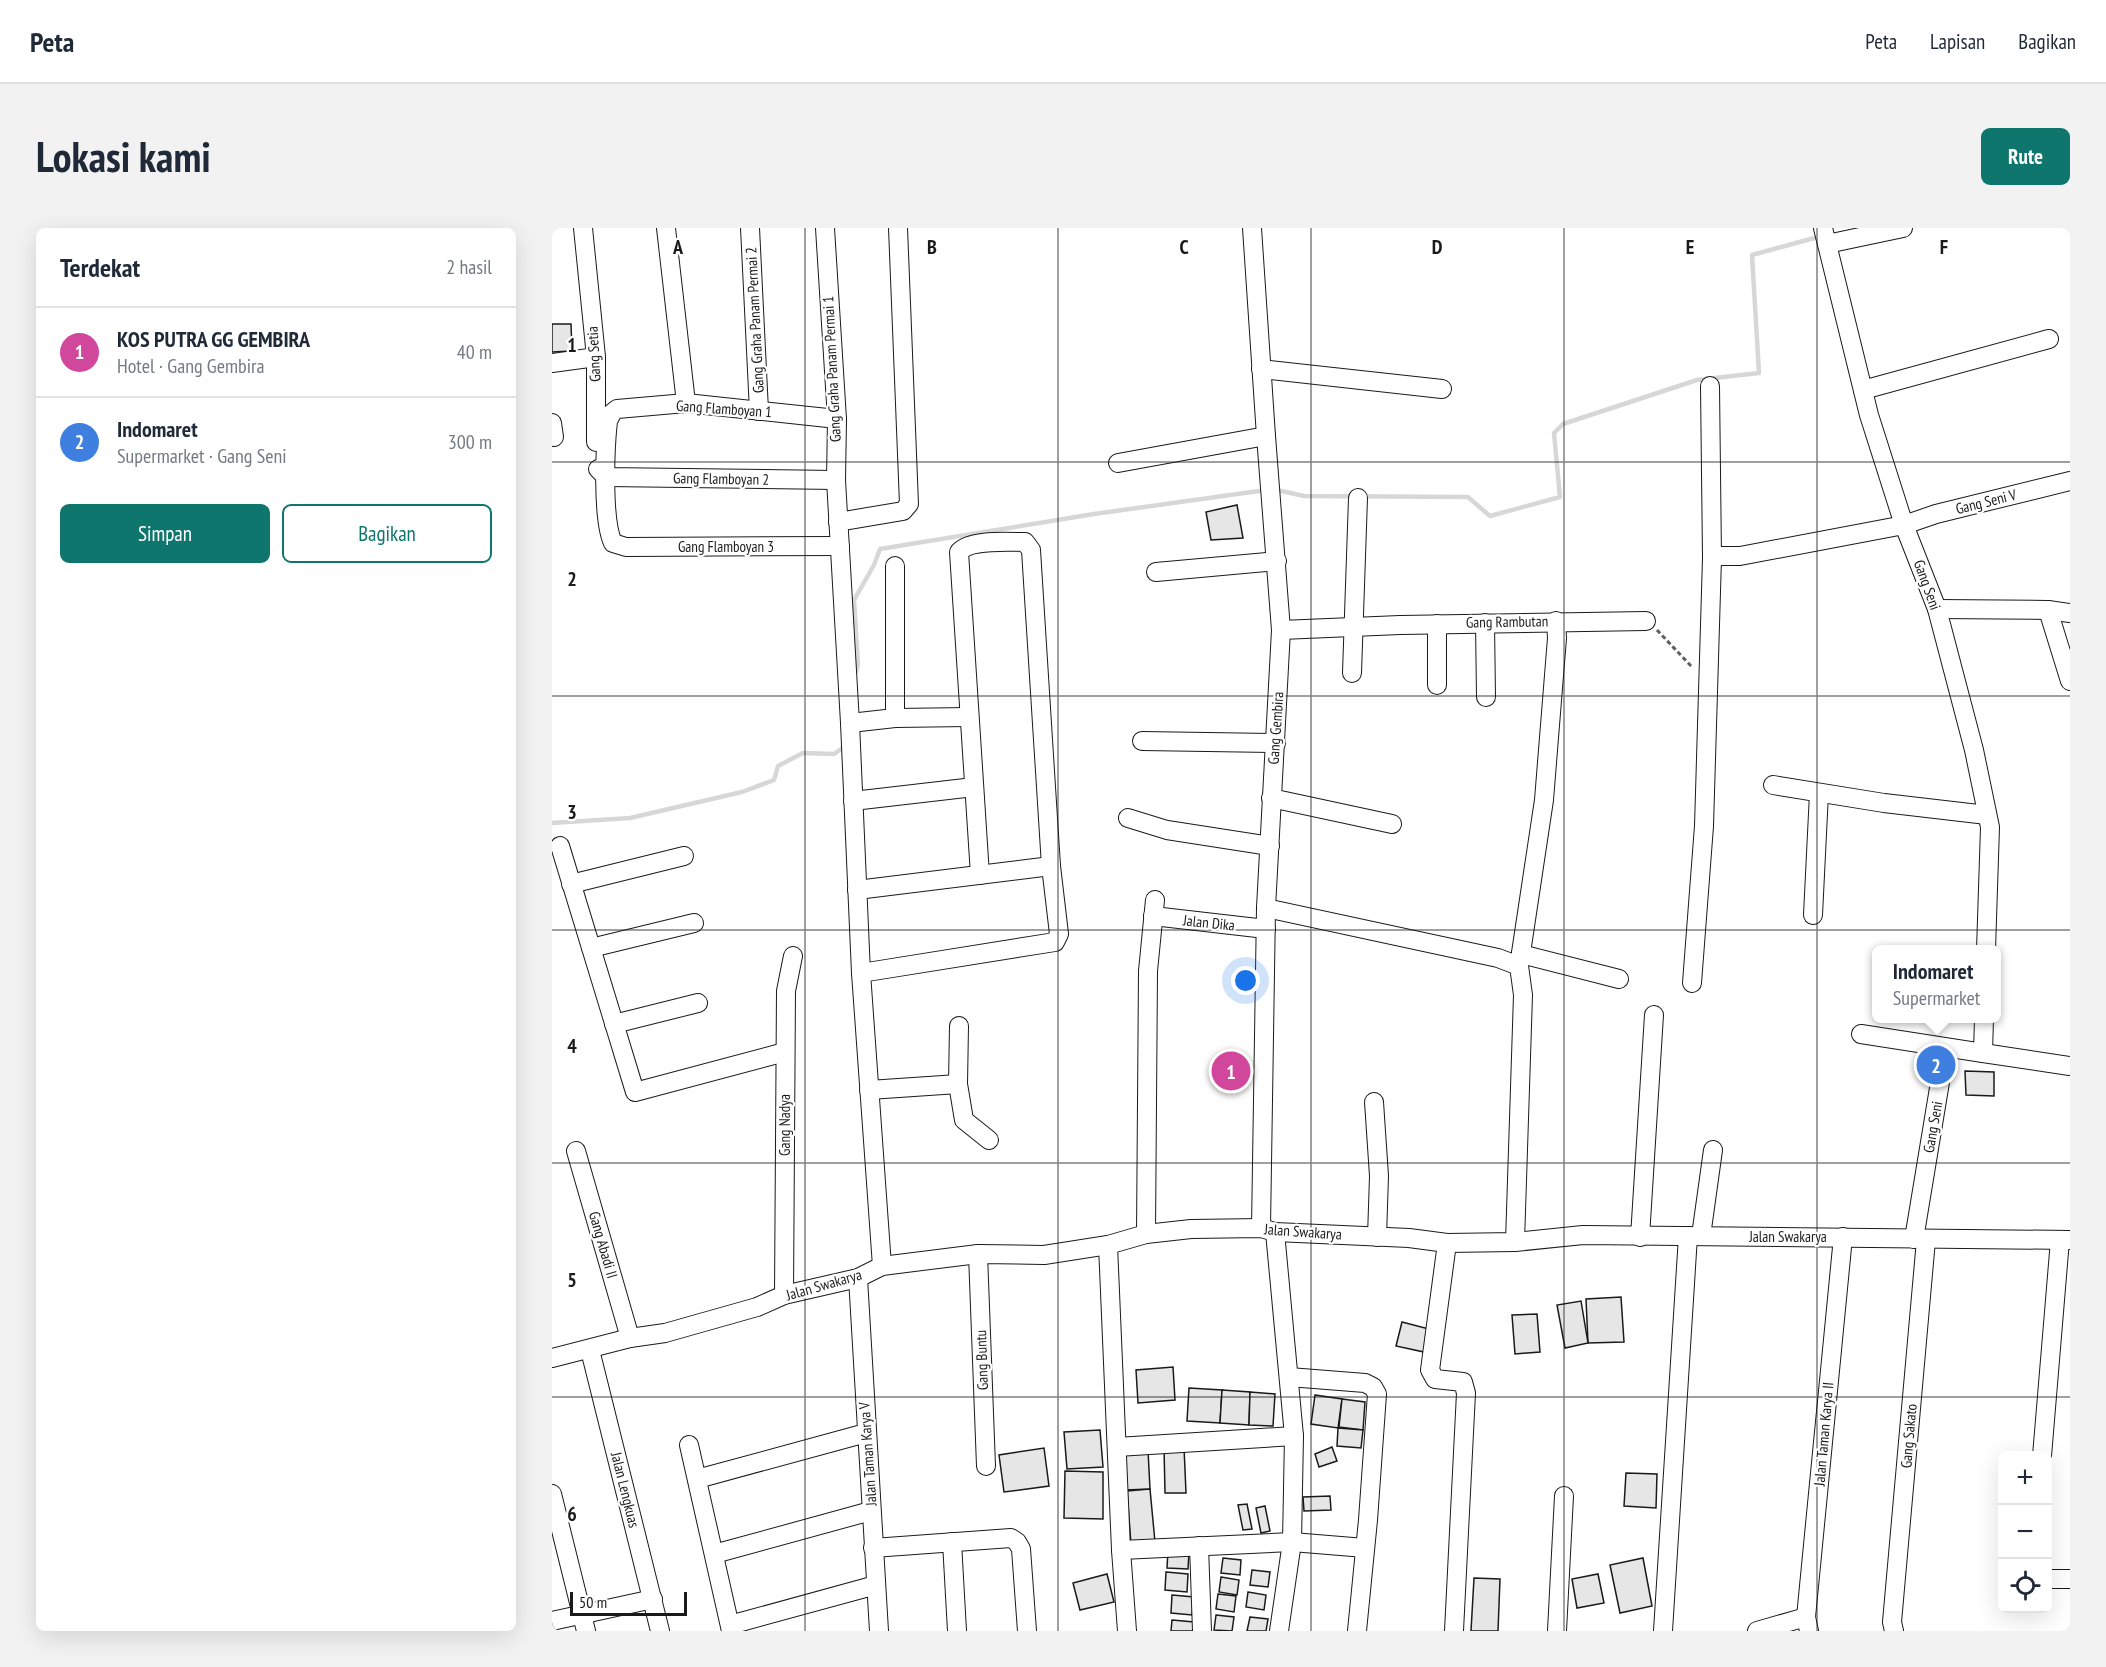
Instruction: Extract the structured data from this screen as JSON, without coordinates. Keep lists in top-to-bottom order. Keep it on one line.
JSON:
{"streets":{"street":["Gang Graha Panam Permai 2","Gang Setia","Gang Graha Panam Permai 1","Gang Flamboyan 1","Gang Flamboyan 2","Gang Seni V","Gang Flamboyan 3","Gang Seni","Gang Rambutan","Gang Gembira","Jalan Dika","Gang Nadya","Jalan Swakarya","Gang Abadi II","Gang Buntu","Jalan Taman Karya II","Gang Sakato","Jalan Taman Karya V","Jalan Lengkuas"]},"crossings":[["Gang Graha Panam Permai 2","Gang Flamboyan 1"],["Gang Setia","Gang Flamboyan 1"],["Gang Setia","Gang Flamboyan 2"],["Gang Setia","Gang Flamboyan 3"],["Gang Graha Panam Permai 1","Gang Flamboyan 1"],["Gang Graha Panam Permai 1","Gang Flamboyan 2"],["Gang Graha Panam Permai 1","Gang Flamboyan 3"],["Gang Graha Panam Permai 1","Jalan Swakarya"],["Gang Flamboyan 1","Gang Flamboyan 2"],["Gang Flamboyan 1","Gang Flamboyan 3"],["Gang Flamboyan 2","Gang Flamboyan 3"],["Gang Seni V","Gang Seni"],["Gang Seni","Jalan Swakarya"],["Gang Seni","Gang Sakato"],["Gang Rambutan","Gang Gembira"],["Gang Gembira","Jalan Dika"],["Gang Gembira","Jalan Swakarya"],["Jalan Dika","Jalan Swakarya"],["Gang Nadya","Jalan Swakarya"],["Jalan Swakarya","Gang Abadi II"],["Jalan Swakarya","Gang Buntu"],["Jalan Swakarya","Jalan Taman Karya II"],["Jalan Swakarya","Gang Sakato"],["Jalan Swakarya","Jalan Taman Karya V"],["Jalan Swakarya","Jalan Lengkuas"]],"scale_bar":"50 m","page":{"header":"Peta","nav":["Peta","Lapisan","Bagikan"],"buttons":["Rute",["Simpan","Bagikan"]],"title":"Lokasi kami","heading":["Terdekat","2 hasil"],"list":[{"mark":"1","name":"KOS PUTRA GG GEMBIRA","note":"Hotel · Gang Gembira","value":"40 m"},{"mark":"2","name":"Indomaret","note":"Supermarket · Gang Seni","value":"300 m"}],"popup":["Indomaret","Supermarket"],"pins":["2","1"],"map_buttons":["+","−"],"scale":"50 m"},"grid":{"columns":["A","B","C","D","E","F"],"rows":["1","2","3","4","5","6"]}}
